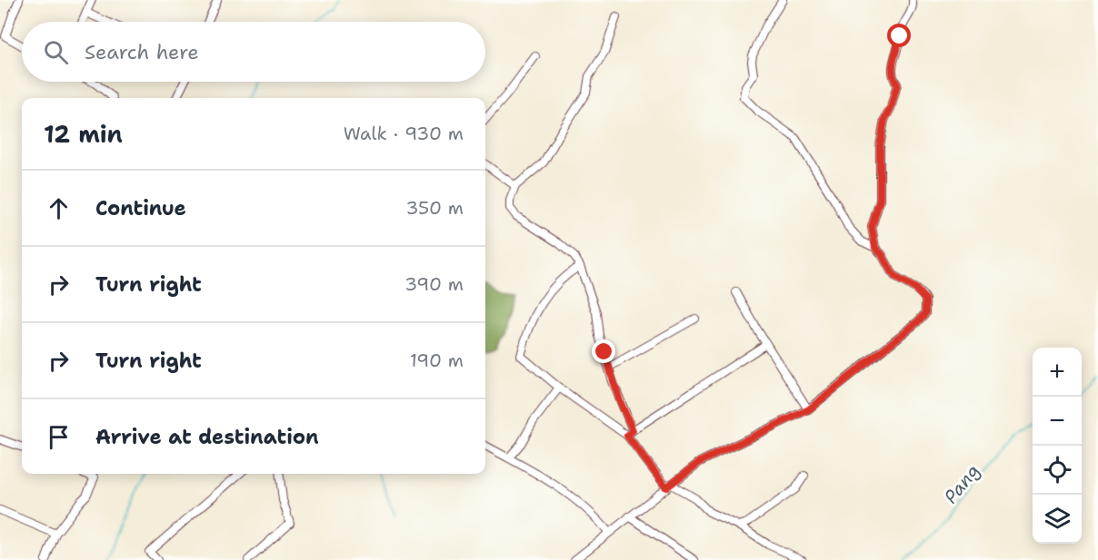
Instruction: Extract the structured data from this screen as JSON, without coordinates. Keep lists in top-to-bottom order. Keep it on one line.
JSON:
{"water":["Pang"],"page":{"search":"Search here","heading":["12 min","Walk · 930 m"],"list":[["Continue","350 m"],["Turn right","390 m"],["Turn right","190 m"],"Arrive at destination"],"map_buttons":["+","−"]}}
